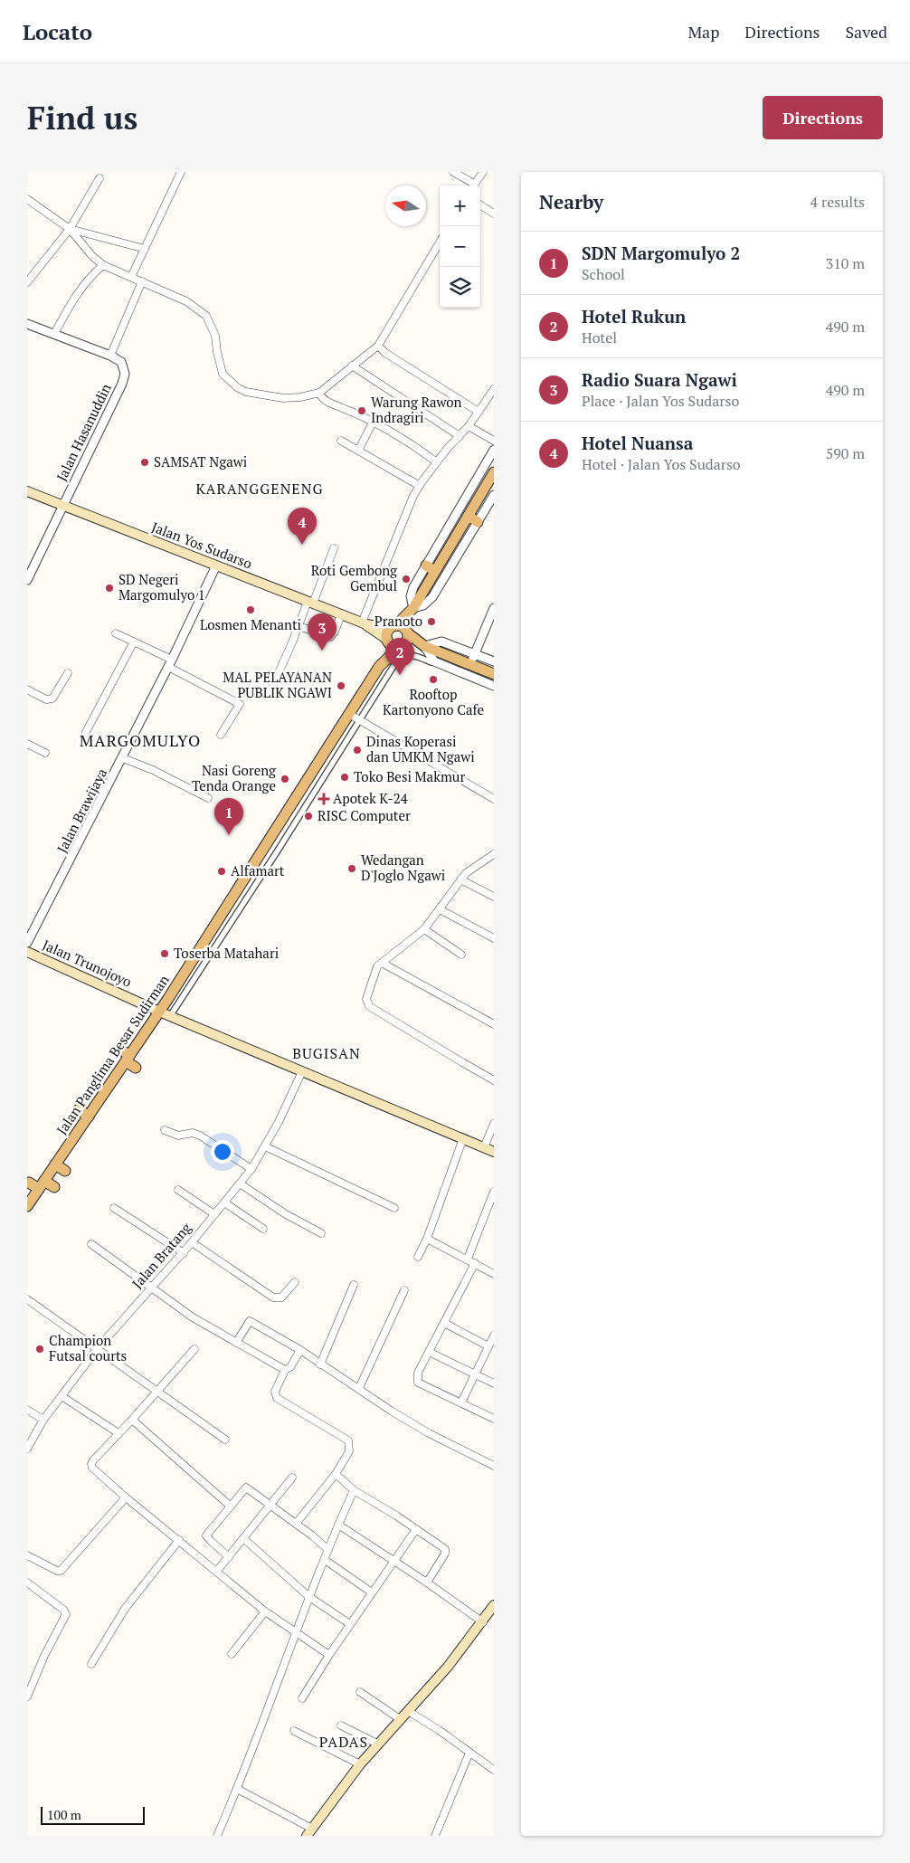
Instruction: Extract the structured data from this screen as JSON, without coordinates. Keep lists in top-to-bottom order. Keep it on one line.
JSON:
{"streets":{"main road":["Jalan Yos Sudarso","Jalan Trunojoyo","Jalan Panglima Besar Sudirman"],"street":["Jalan Hasanuddin","Jalan Brawijaya","Jalan Bratang"]},"crossings":[["Jalan Hasanuddin","Jalan Yos Sudarso"],["Jalan Yos Sudarso","Jalan Brawijaya"],["Jalan Yos Sudarso","Jalan Panglima Besar Sudirman"],["Jalan Trunojoyo","Jalan Panglima Besar Sudirman"],["Jalan Trunojoyo","Jalan Bratang"]],"districts":["KARANGGENENG","MARGOMULYO","BUGISAN","PADAS"],"places":{"other":["Warung Rawon Indragiri","SAMSAT Ngawi","Roti Gembong Gembul","SD Negeri Margomulyo 1","Losmen Menanti","Pranoto","Rooftop Kartonyono Cafe","MAL PELAYANAN PUBLIK NGAWI","Dinas Koperasi dan UMKM Ngawi","Toko Besi Makmur","Nasi Goreng Tenda Orange","RISC Computer","Wedangan D'Joglo Ngawi","Alfamart","Toserba Matahari","Champion Futsal courts"],"health":["Apotek K-24"]},"scale_bar":"100 m","north":"left","page":{"header":"Locato","nav":["Map","Directions","Saved"],"buttons":"Directions","title":"Find us","heading":["Nearby","4 results"],"map_buttons":["+","−"],"list":[{"mark":"1","name":"SDN Margomulyo 2","note":"School","value":"310 m"},{"mark":"2","name":"Hotel Rukun","note":"Hotel","value":"490 m"},{"mark":"3","name":"Radio Suara Ngawi","note":"Place · Jalan Yos Sudarso","value":"490 m"},{"mark":"4","name":"Hotel Nuansa","note":"Hotel · Jalan Yos Sudarso","value":"590 m"}],"pins":["4","3","2","1"],"scale":"100 m"}}
